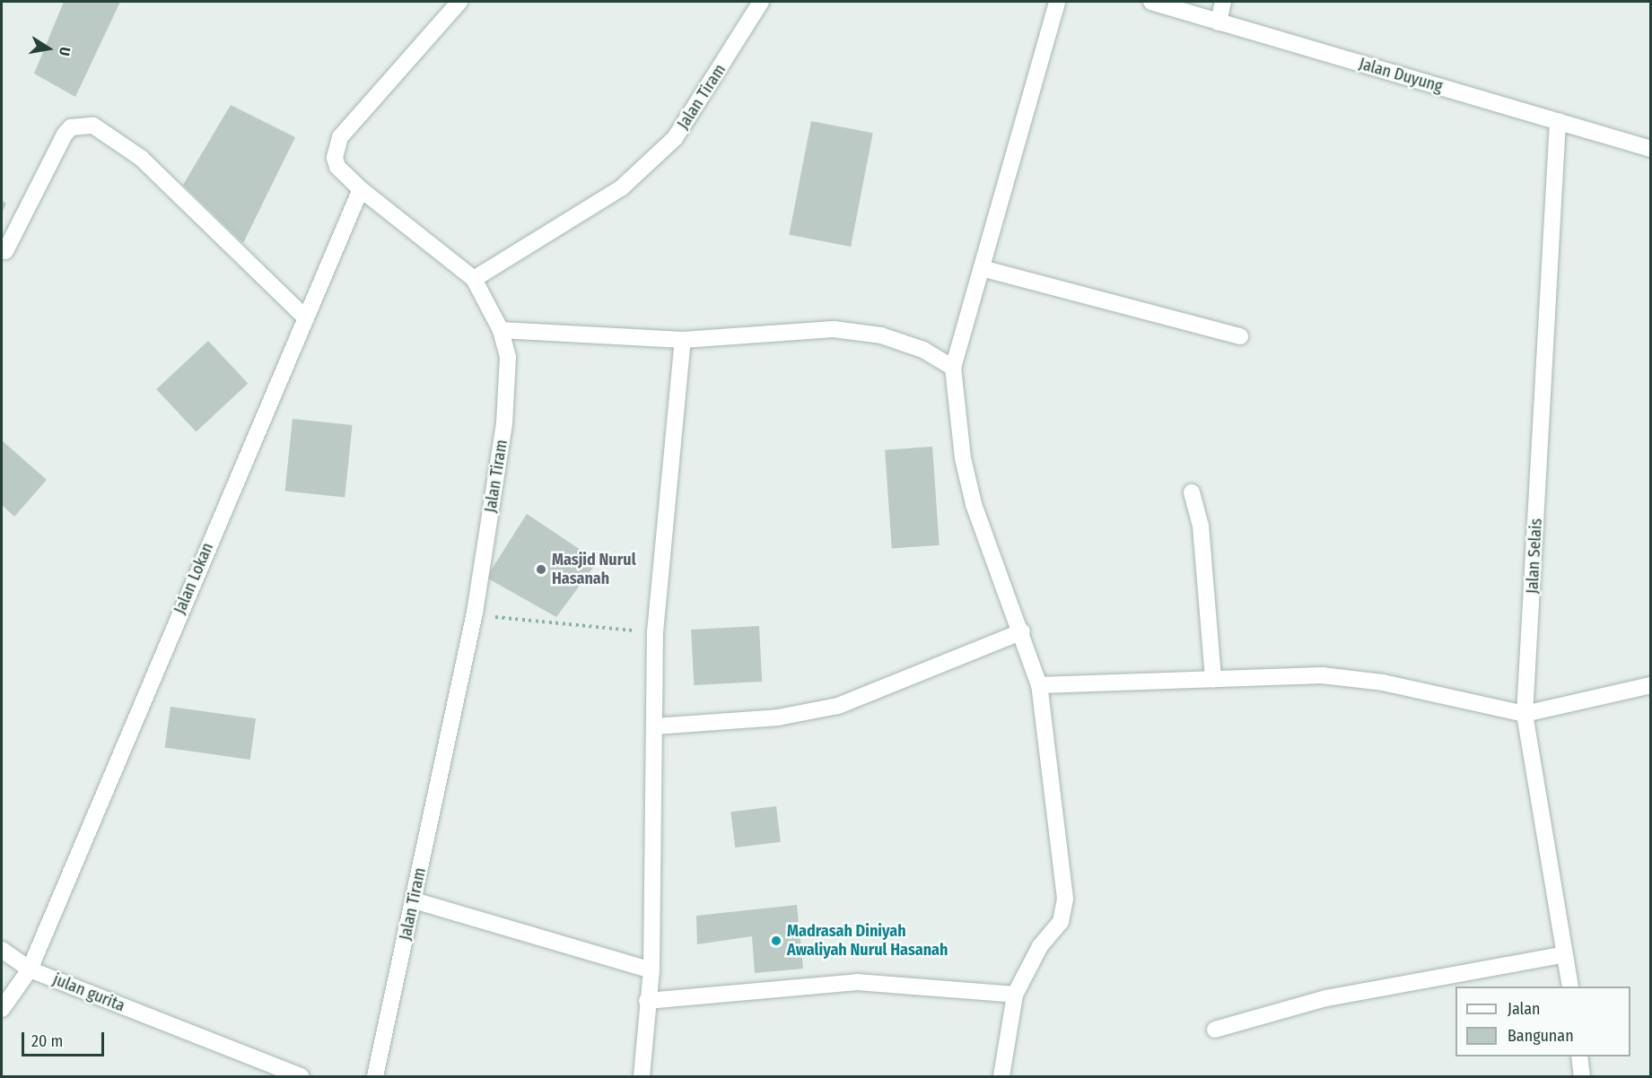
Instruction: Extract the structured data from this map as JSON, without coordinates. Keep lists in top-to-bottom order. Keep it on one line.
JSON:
{"streets":{"street":["Jalan Duyung","Jalan Tiram","Jalan Selais","Jalan Lokan","julan gurita"]},"crossings":[["Jalan Duyung","Jalan Selais"],["Jalan Lokan","julan gurita"]],"places":["Masjid Nurul Hasanah","Madrasah Diniyah Awaliyah Nurul Hasanah"],"legend":["Jalan","Bangunan"],"scale_bar":"20 m","north":"right"}
